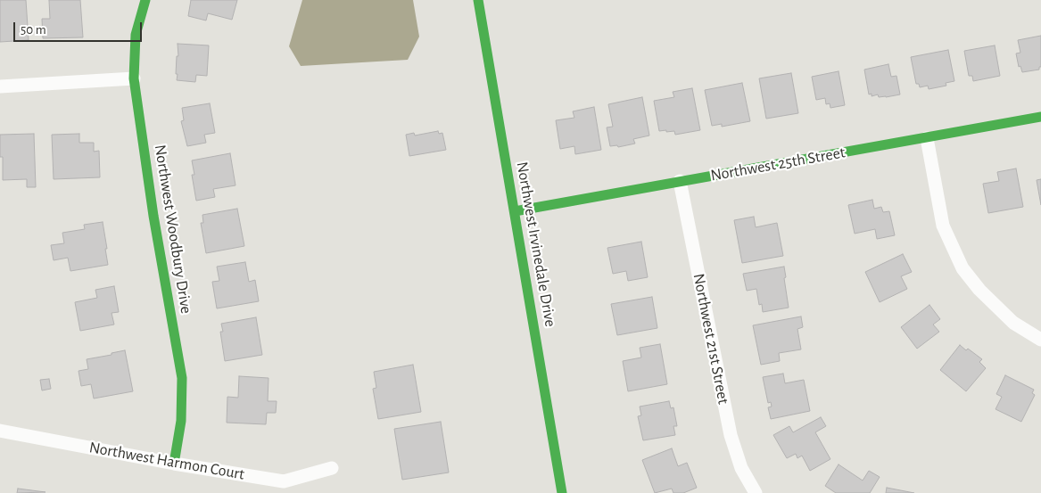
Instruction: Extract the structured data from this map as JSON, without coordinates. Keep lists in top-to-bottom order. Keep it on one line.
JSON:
{"streets":{"street":["Northwest 25th Street","Northwest Woodbury Drive","Northwest Irvinedale Drive","Northwest 21st Street","Northwest Harmon Court"]},"crossings":[["Northwest 25th Street","Northwest Irvinedale Drive"],["Northwest 25th Street","Northwest 21st Street"],["Northwest Woodbury Drive","Northwest Harmon Court"]],"scale_bar":"50 m"}
